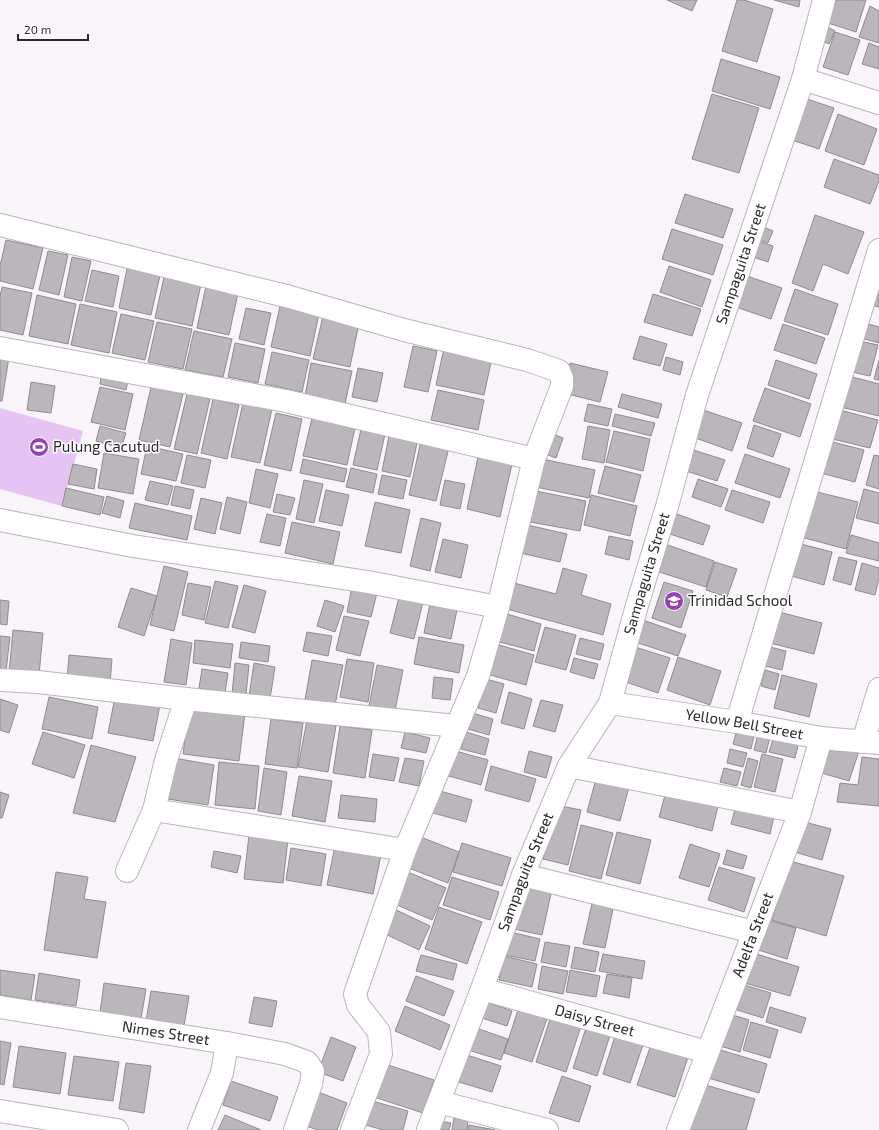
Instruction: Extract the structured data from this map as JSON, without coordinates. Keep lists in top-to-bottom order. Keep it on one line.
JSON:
{"streets":{"street":["Sampaguita Street","Yellow Bell Street","Adelfa Street","Daisy Street","Nimes Street"]},"crossings":[["Sampaguita Street","Yellow Bell Street"],["Sampaguita Street","Daisy Street"],["Yellow Bell Street","Adelfa Street"],["Adelfa Street","Daisy Street"]],"places":{"sports":["Pulung Cacutud"],"school or university":["Trinidad School"]},"scale_bar":"20 m"}
